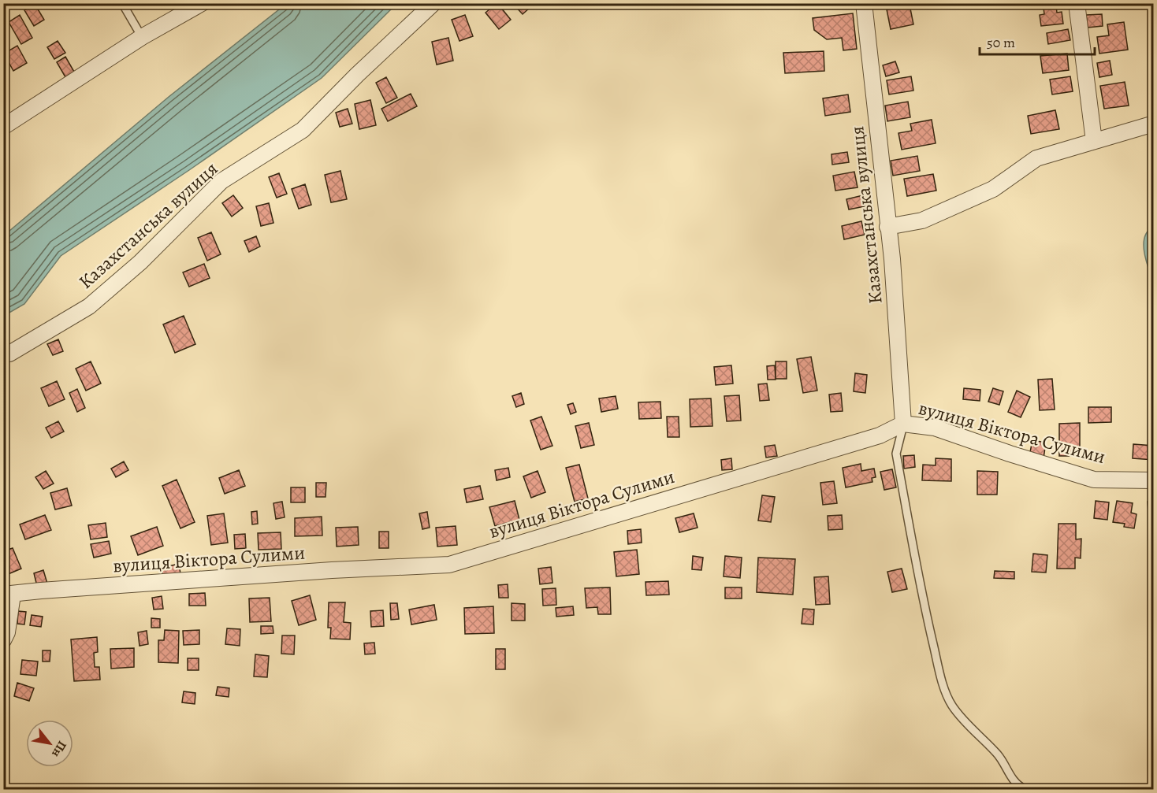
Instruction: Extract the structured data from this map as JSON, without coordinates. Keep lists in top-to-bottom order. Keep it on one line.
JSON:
{"streets":{"street":["Казахстанська вулиця","вулиця Віктора Сулими"]},"crossings":[["Казахстанська вулиця","вулиця Віктора Сулими"]],"scale_bar":"50 m","north":"bottom right"}
